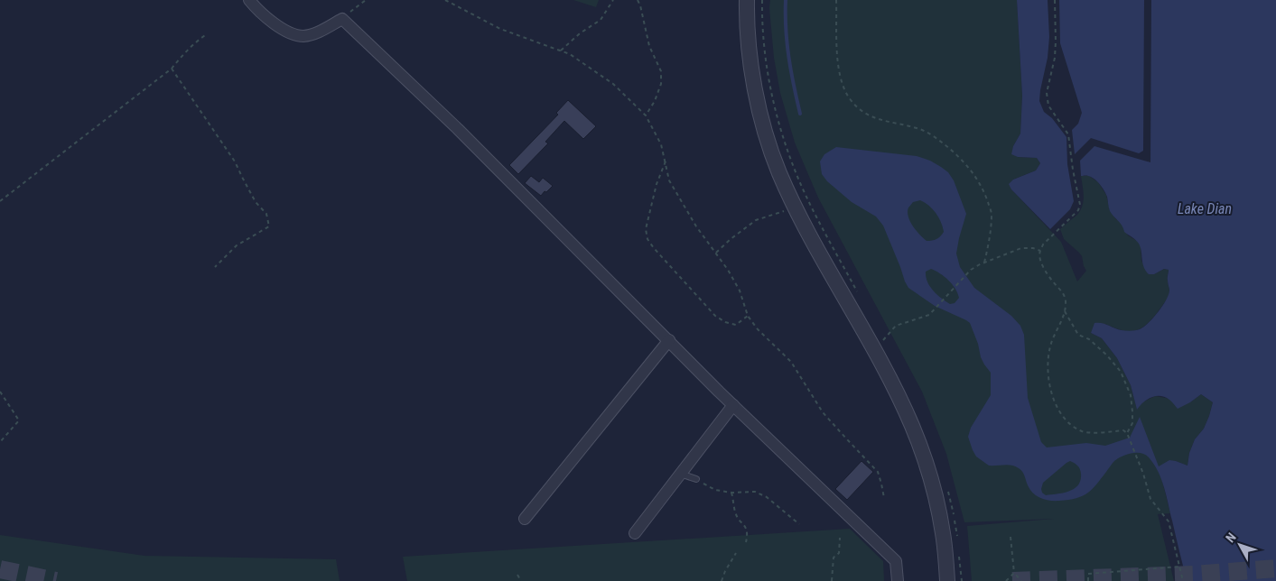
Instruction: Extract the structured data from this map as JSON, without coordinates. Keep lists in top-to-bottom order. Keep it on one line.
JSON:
{"water":["Lake Dian"],"north":"top left"}
